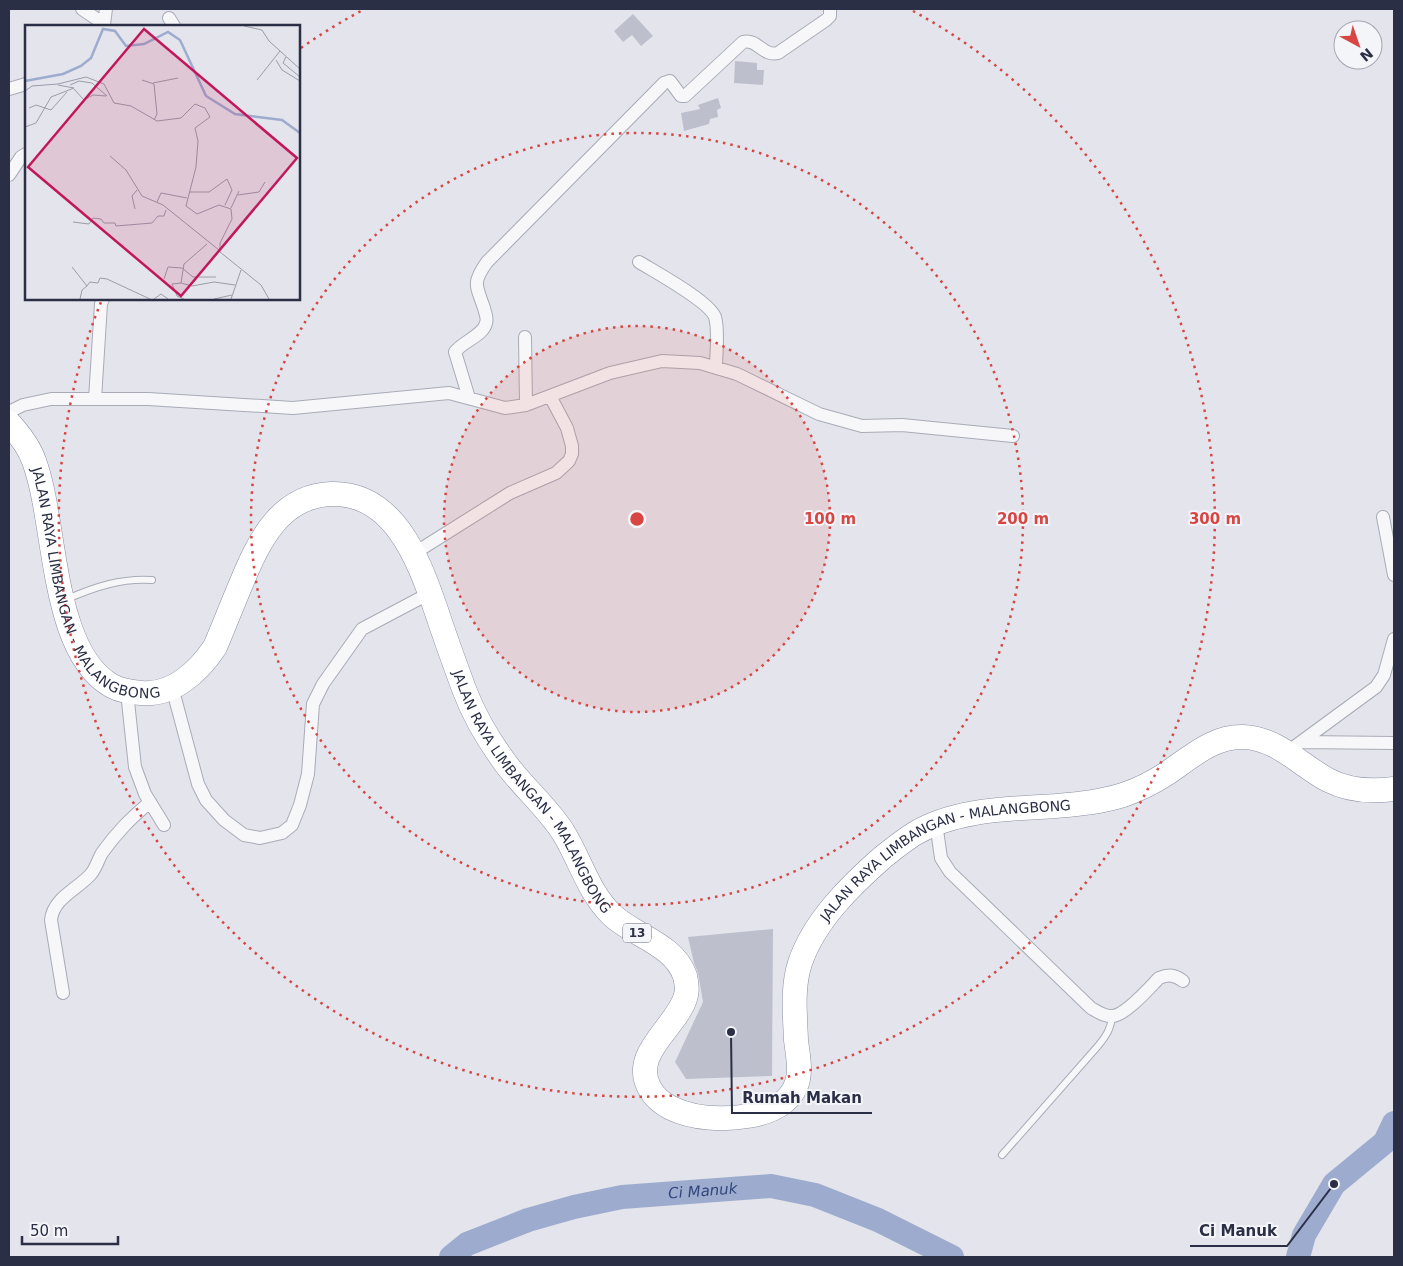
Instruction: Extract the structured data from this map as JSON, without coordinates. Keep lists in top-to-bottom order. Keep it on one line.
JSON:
{"streets":{"highway":["JALAN RAYA LIMBANGAN - MALANGBONG","13"]},"water":["Ci Manuk"],"places":["Rumah Makan","Ci Manuk"],"scale_bar":"50 m","north":"bottom right","rings":["100 m","200 m","300 m"]}
